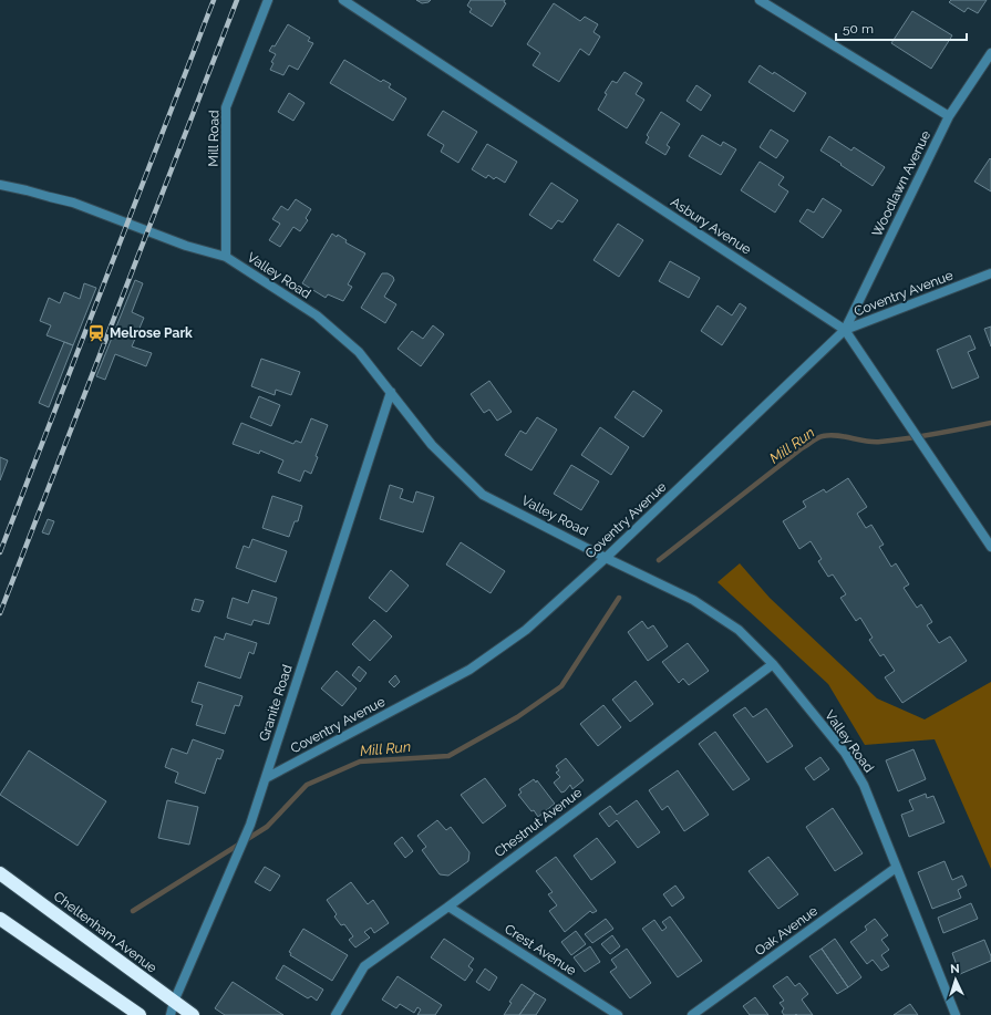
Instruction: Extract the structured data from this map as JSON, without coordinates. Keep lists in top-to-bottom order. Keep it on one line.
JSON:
{"streets":{"highway":["Cheltenham Avenue"],"street":["Mill Road","Woodlawn Avenue","Asbury Avenue","Valley Road","Coventry Avenue","Granite Road","Chestnut Avenue","Oak Avenue","Crest Avenue"]},"crossings":[["Mill Road","Valley Road"],["Woodlawn Avenue","Asbury Avenue"],["Woodlawn Avenue","Coventry Avenue"],["Asbury Avenue","Coventry Avenue"],["Valley Road","Coventry Avenue"],["Valley Road","Granite Road"],["Valley Road","Chestnut Avenue"],["Valley Road","Oak Avenue"],["Coventry Avenue","Granite Road"],["Granite Road","Cheltenham Avenue"],["Chestnut Avenue","Crest Avenue"]],"water":["Mill Run"],"places":{"station":["Melrose Park"]},"scale_bar":"50 m","north":"top"}
